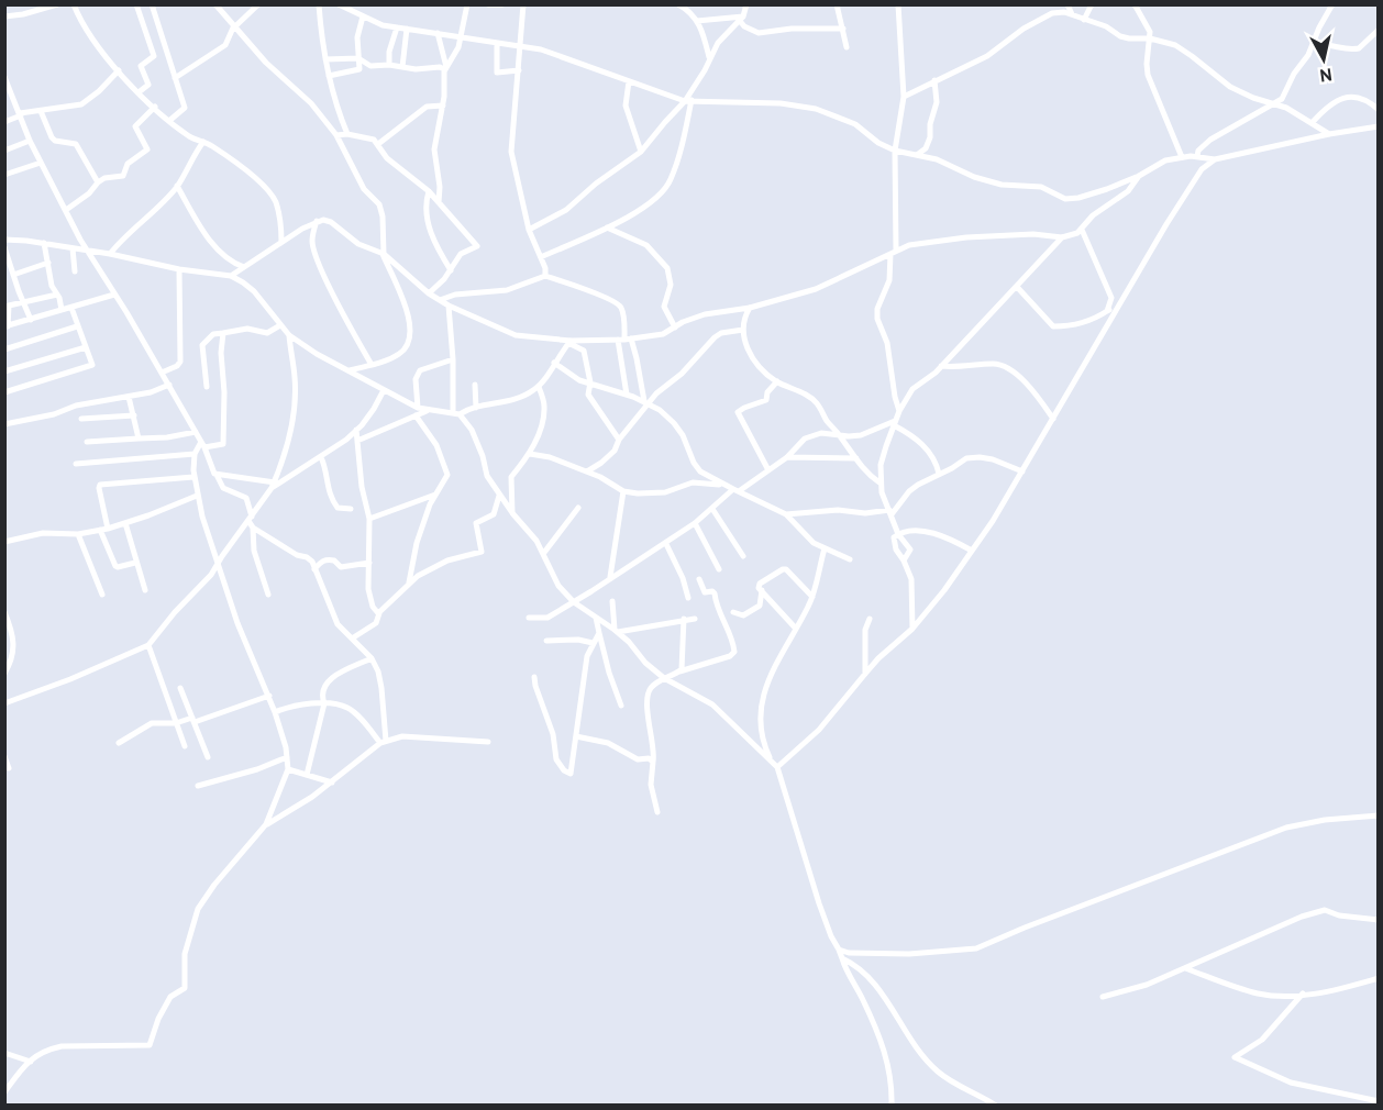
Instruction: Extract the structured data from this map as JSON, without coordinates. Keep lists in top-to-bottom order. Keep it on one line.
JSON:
{"north":"bottom"}
